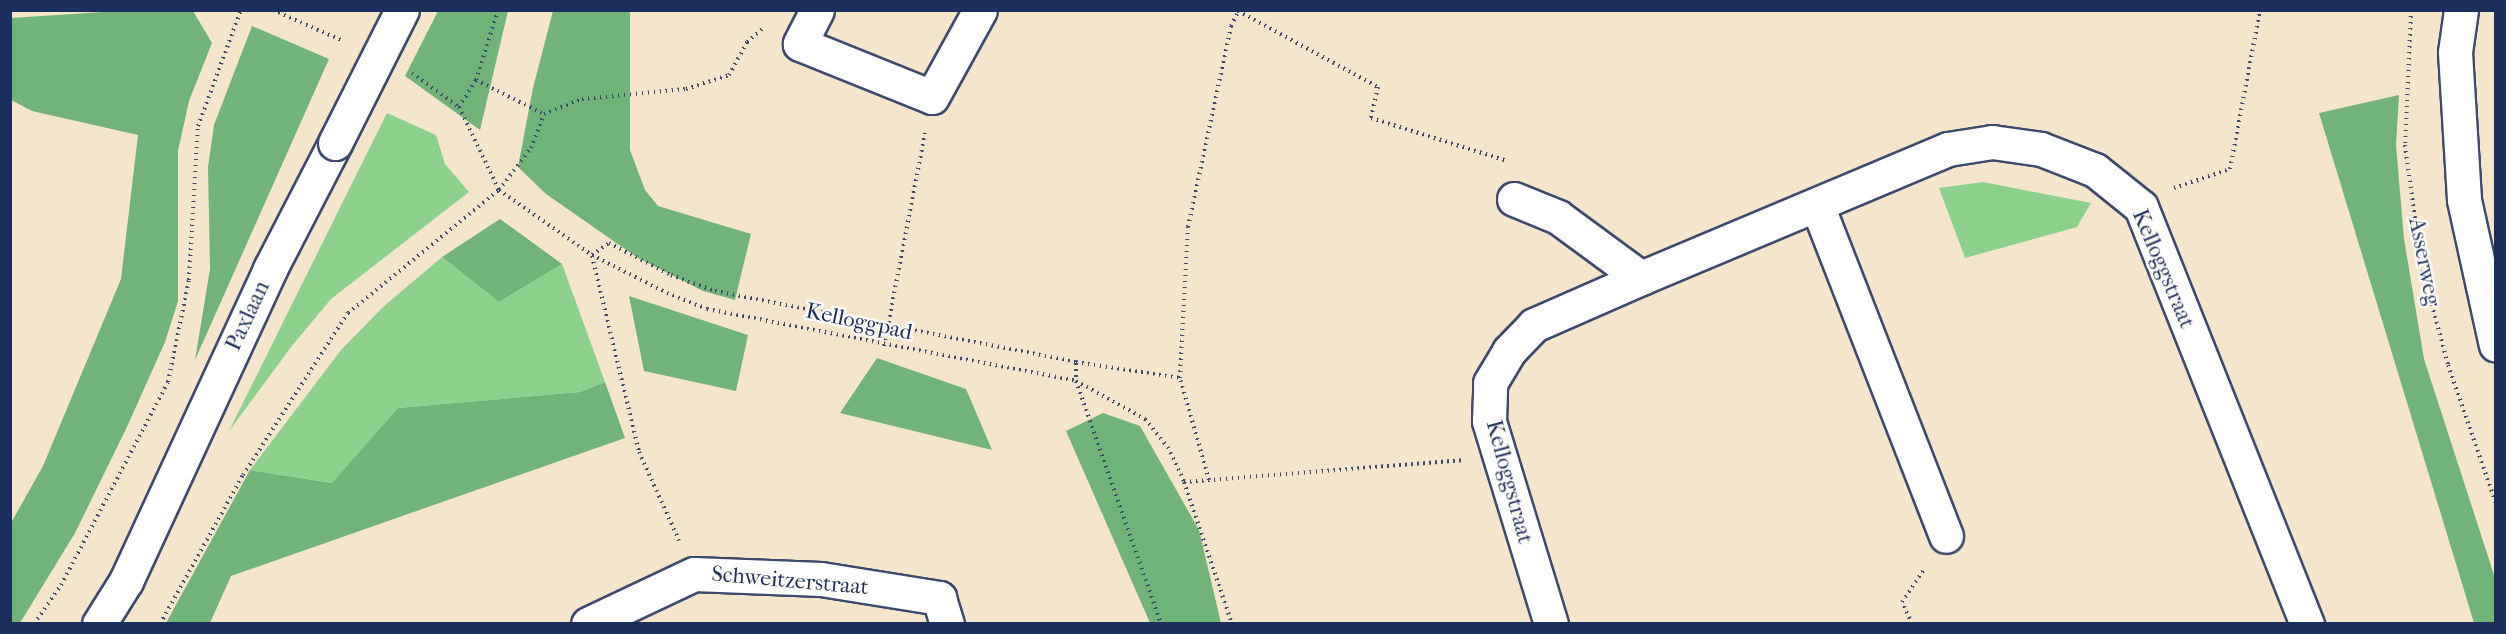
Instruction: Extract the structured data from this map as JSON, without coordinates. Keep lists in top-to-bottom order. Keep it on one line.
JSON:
{"streets":{"street":["Kelloggstraat","Paxlaan","Schweitzerstraat"],"path":["Asserweg","Kelloggpad"]}}
